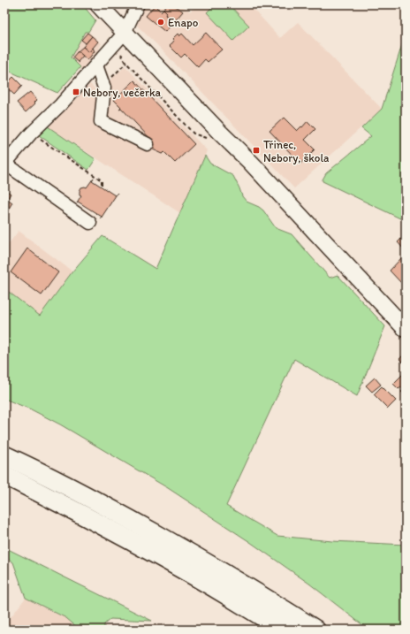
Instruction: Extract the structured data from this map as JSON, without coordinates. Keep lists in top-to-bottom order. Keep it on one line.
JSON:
{"places":{"other":["Enapo"],"transit":["Nebory, večerka","Třinec, Nebory, škola"]}}
